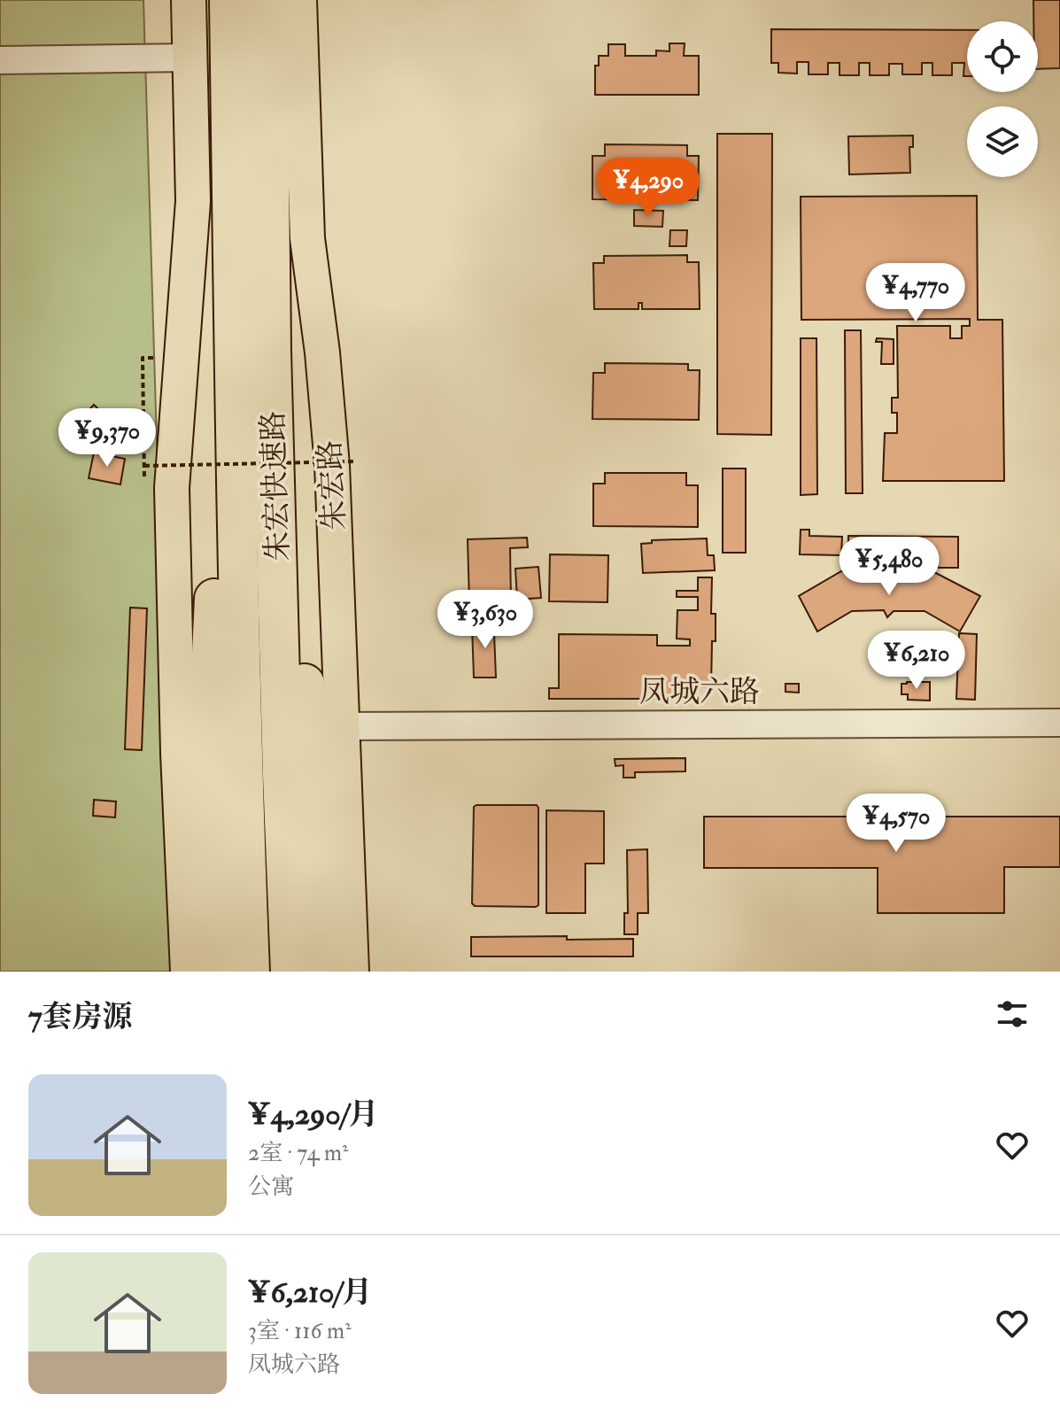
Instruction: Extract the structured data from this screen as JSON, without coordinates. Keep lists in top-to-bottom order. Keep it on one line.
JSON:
{"streets":{"highway":["朱宏快速路"],"main road":["朱宏路"],"street":["凤城六路"]},"crossings":[["朱宏路","凤城六路"]],"page":{"price":["¥4,290","¥4,770","¥9,370","¥5,480","¥3,630","¥6,210","¥4,570"],"heading":"7套房源","list":[{"name":"¥4,290/月","note":"2室 · 74 m² · 公寓"},{"name":"¥6,210/月","note":"3室 · 116 m² · 凤城六路"}]}}
